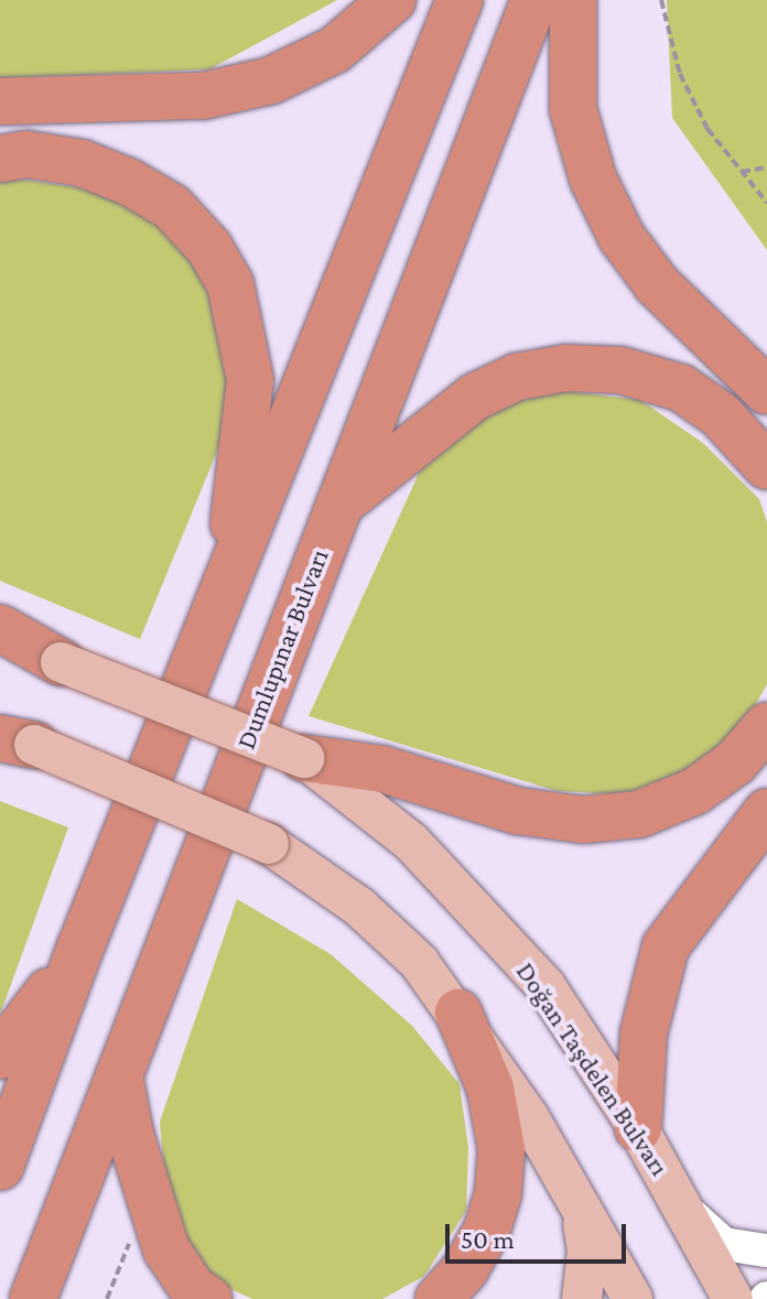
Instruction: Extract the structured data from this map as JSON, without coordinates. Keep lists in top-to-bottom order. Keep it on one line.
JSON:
{"streets":{"highway":["Dumlupınar Bulvarı"],"main road":["Doğan Taşdelen Bulvarı"]},"scale_bar":"50 m"}
